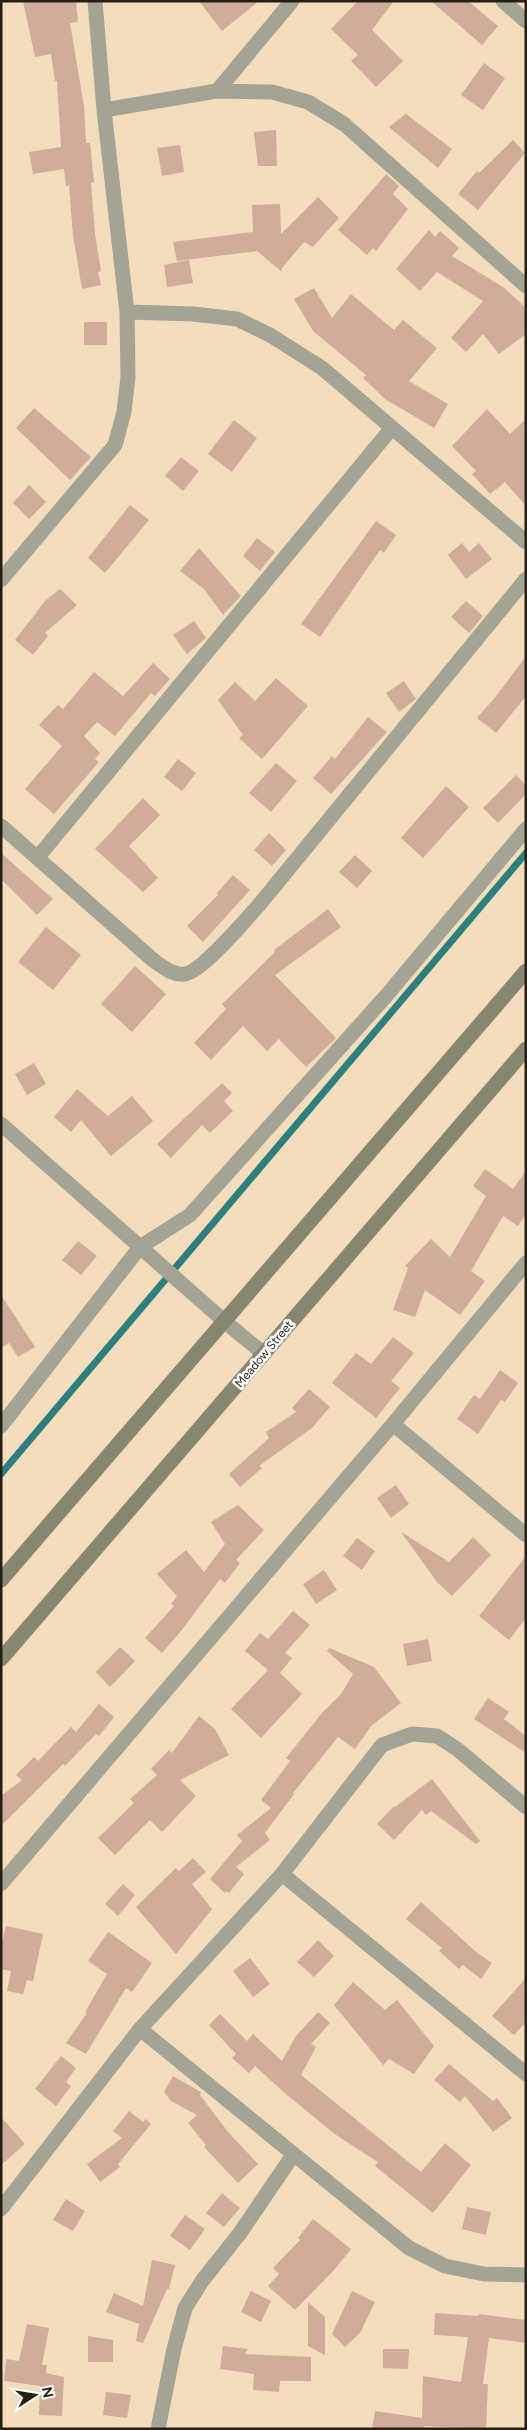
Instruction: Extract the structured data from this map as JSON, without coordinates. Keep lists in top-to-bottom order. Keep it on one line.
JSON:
{"streets":{"street":["Meadow Street"]},"north":"right"}
